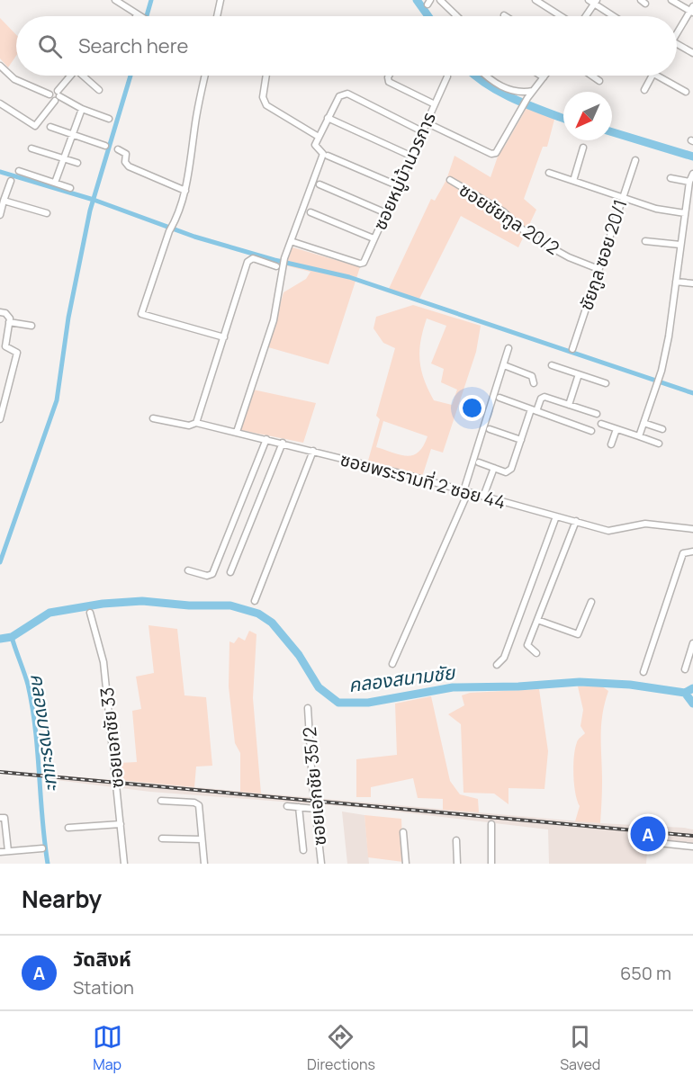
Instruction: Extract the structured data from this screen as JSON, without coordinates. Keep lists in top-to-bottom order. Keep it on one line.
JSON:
{"streets":{"street":["ซอยหมู่บ้านวรการ","ซอยชัยกูล 20/2","ชัยกูล ซอย 20/1","ซอยพระรามที่ 2 ซอย 44","ซอยเอกชัย 33","ซอยเอกชัย 35/2"]},"crossings":[["ซอยชัยกูล 20/2","ชัยกูล ซอย 20/1"]],"water":["คลองสนามชัย","คลองบางระแนะ"],"north":"bottom left","page":{"search":"Search here","pins":"A","heading":"Nearby","list":[{"mark":"A","name":"วัดสิงห์","note":"Station","value":"650 m"}],"nav":["Map","Directions","Saved"]}}
